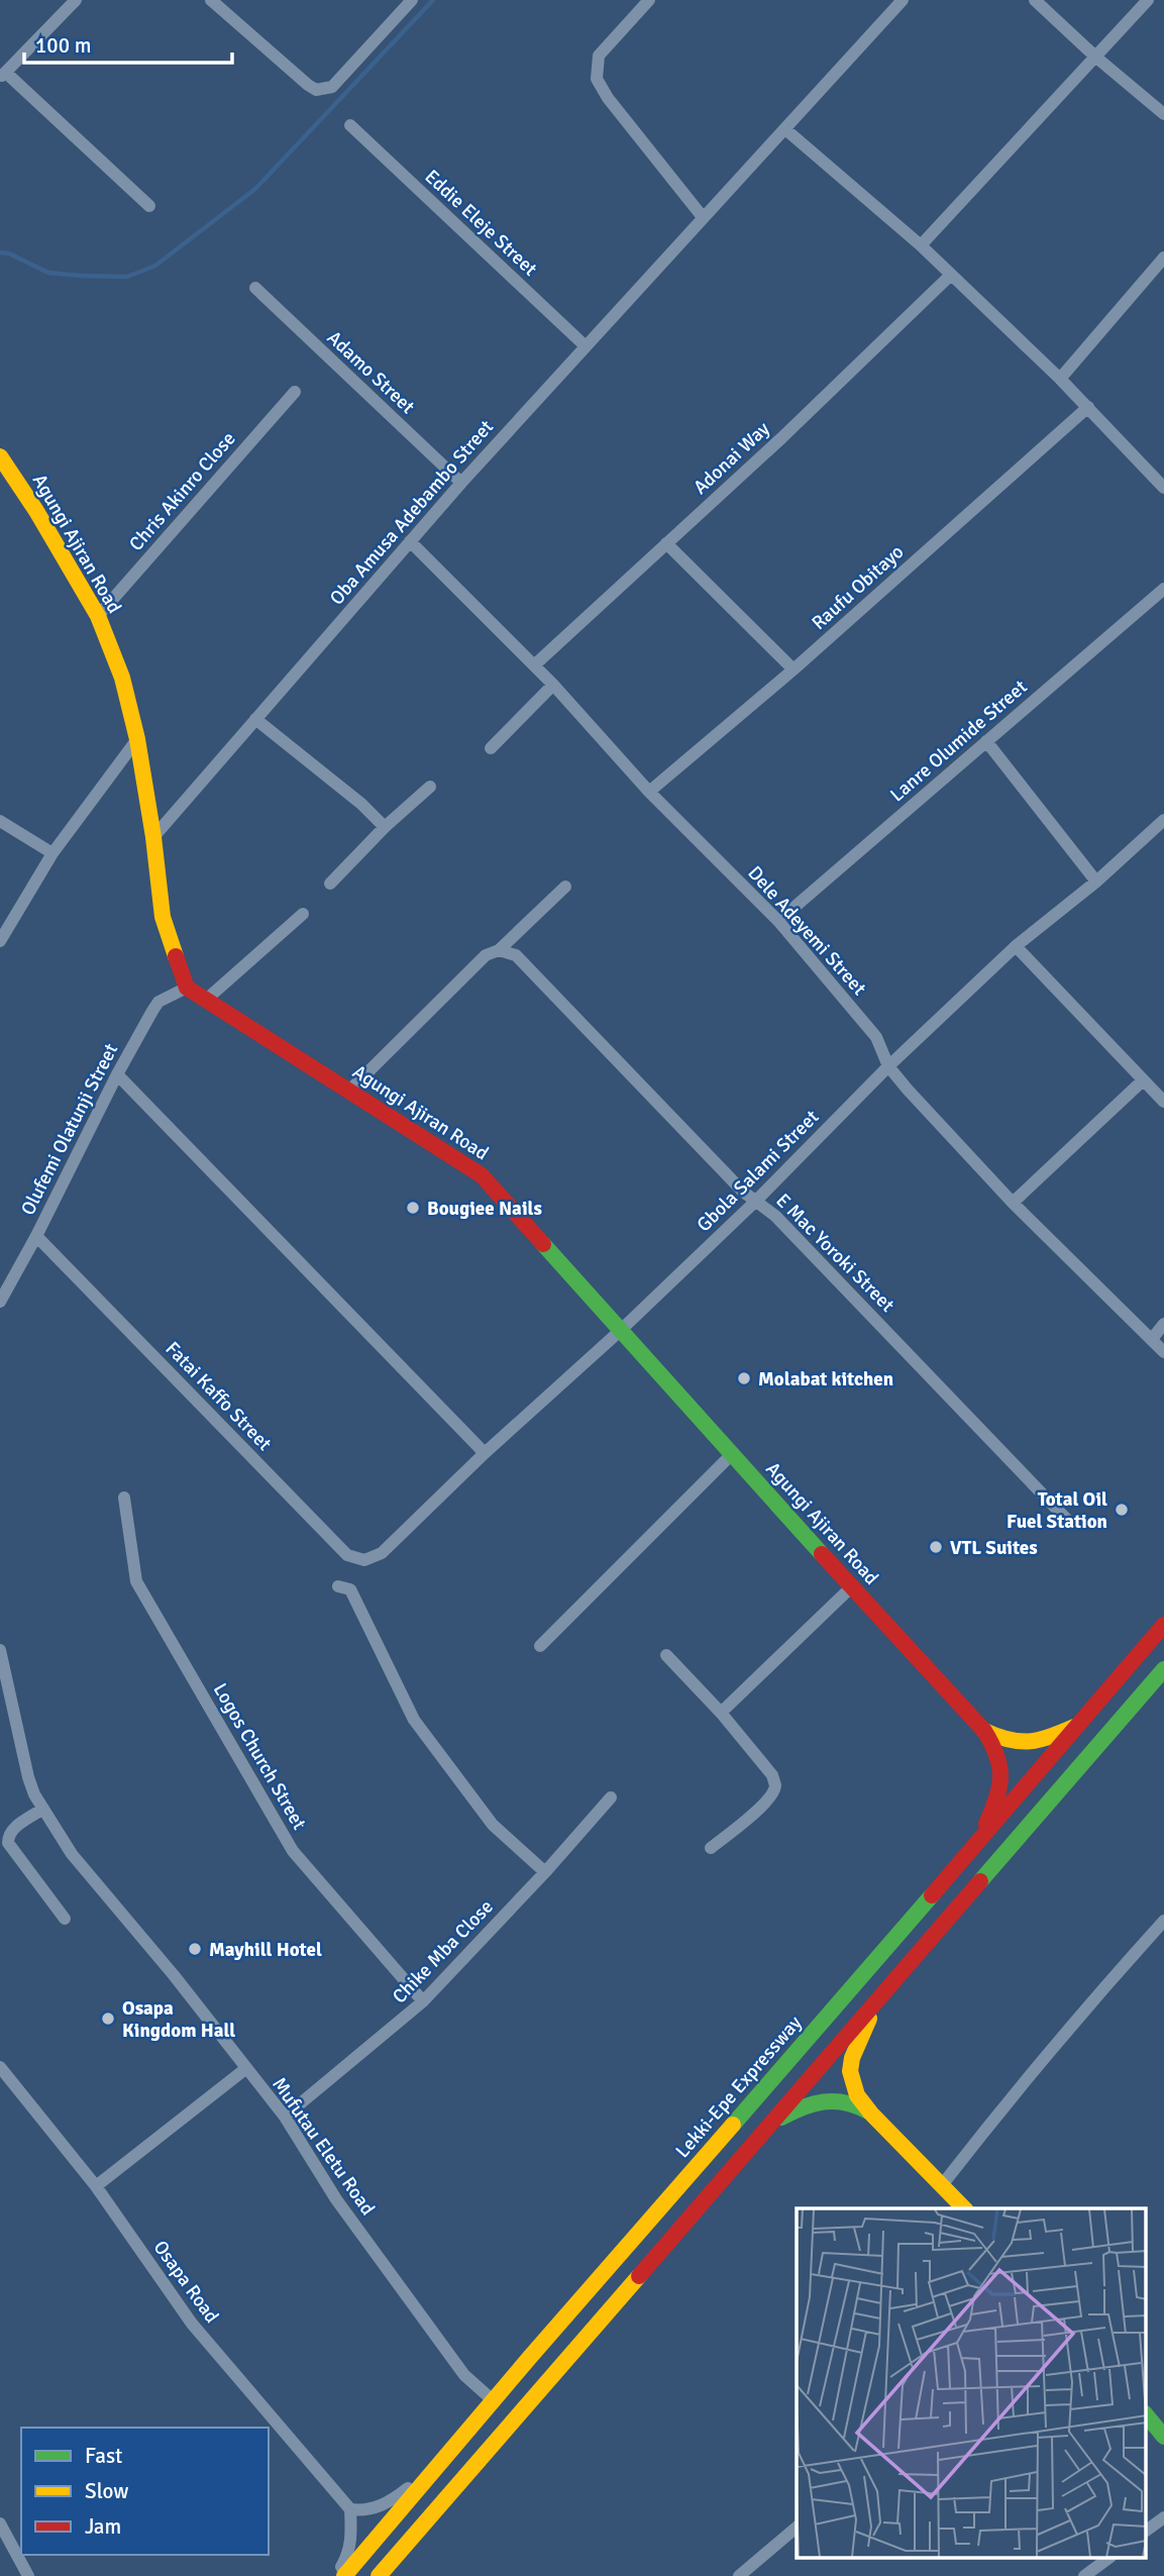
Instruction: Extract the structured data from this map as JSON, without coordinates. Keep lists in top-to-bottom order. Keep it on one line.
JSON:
{"streets":{"main road":["Agungi Ajiran Road","Lekki-Epe Expressway"],"street":["Eddie Eleje Street","Adamo Street","Adonai Way","Chris Akinro Close","Oba Amusa Adebambo Street","Raufu Obitayo","Lanre Olumide Street","Dele Adeyemi Street","Olufemi Olatunji Street","Gbola Salami Street","E Mac Yoroki Street","Fatai Kaffo Street","Logos Church Street","Chike Mba Close","Mufutau Eletu Road","Osapa Road"]},"crossings":[["Eddie Eleje Street","Oba Amusa Adebambo Street"],["Adamo Street","Oba Amusa Adebambo Street"],["Adonai Way","Dele Adeyemi Street"],["Chris Akinro Close","Agungi Ajiran Road"],["Oba Amusa Adebambo Street","Agungi Ajiran Road"],["Oba Amusa Adebambo Street","Dele Adeyemi Street"],["Agungi Ajiran Road","Olufemi Olatunji Street"],["Agungi Ajiran Road","Gbola Salami Street"],["Raufu Obitayo","Dele Adeyemi Street"],["Lanre Olumide Street","Dele Adeyemi Street"],["Dele Adeyemi Street","Gbola Salami Street"],["Olufemi Olatunji Street","Fatai Kaffo Street"],["Gbola Salami Street","E Mac Yoroki Street"],["Gbola Salami Street","Fatai Kaffo Street"],["Logos Church Street","Chike Mba Close"],["Chike Mba Close","Mufutau Eletu Road"],["Lekki-Epe Expressway","Mufutau Eletu Road"]],"places":["Bougiee Nails","Molabat kitchen","Total Oil Fuel Station","VTL Suites","Mayhill Hotel","Osapa Kingdom Hall"],"legend":["Fast","Slow","Jam"],"scale_bar":"100 m"}
